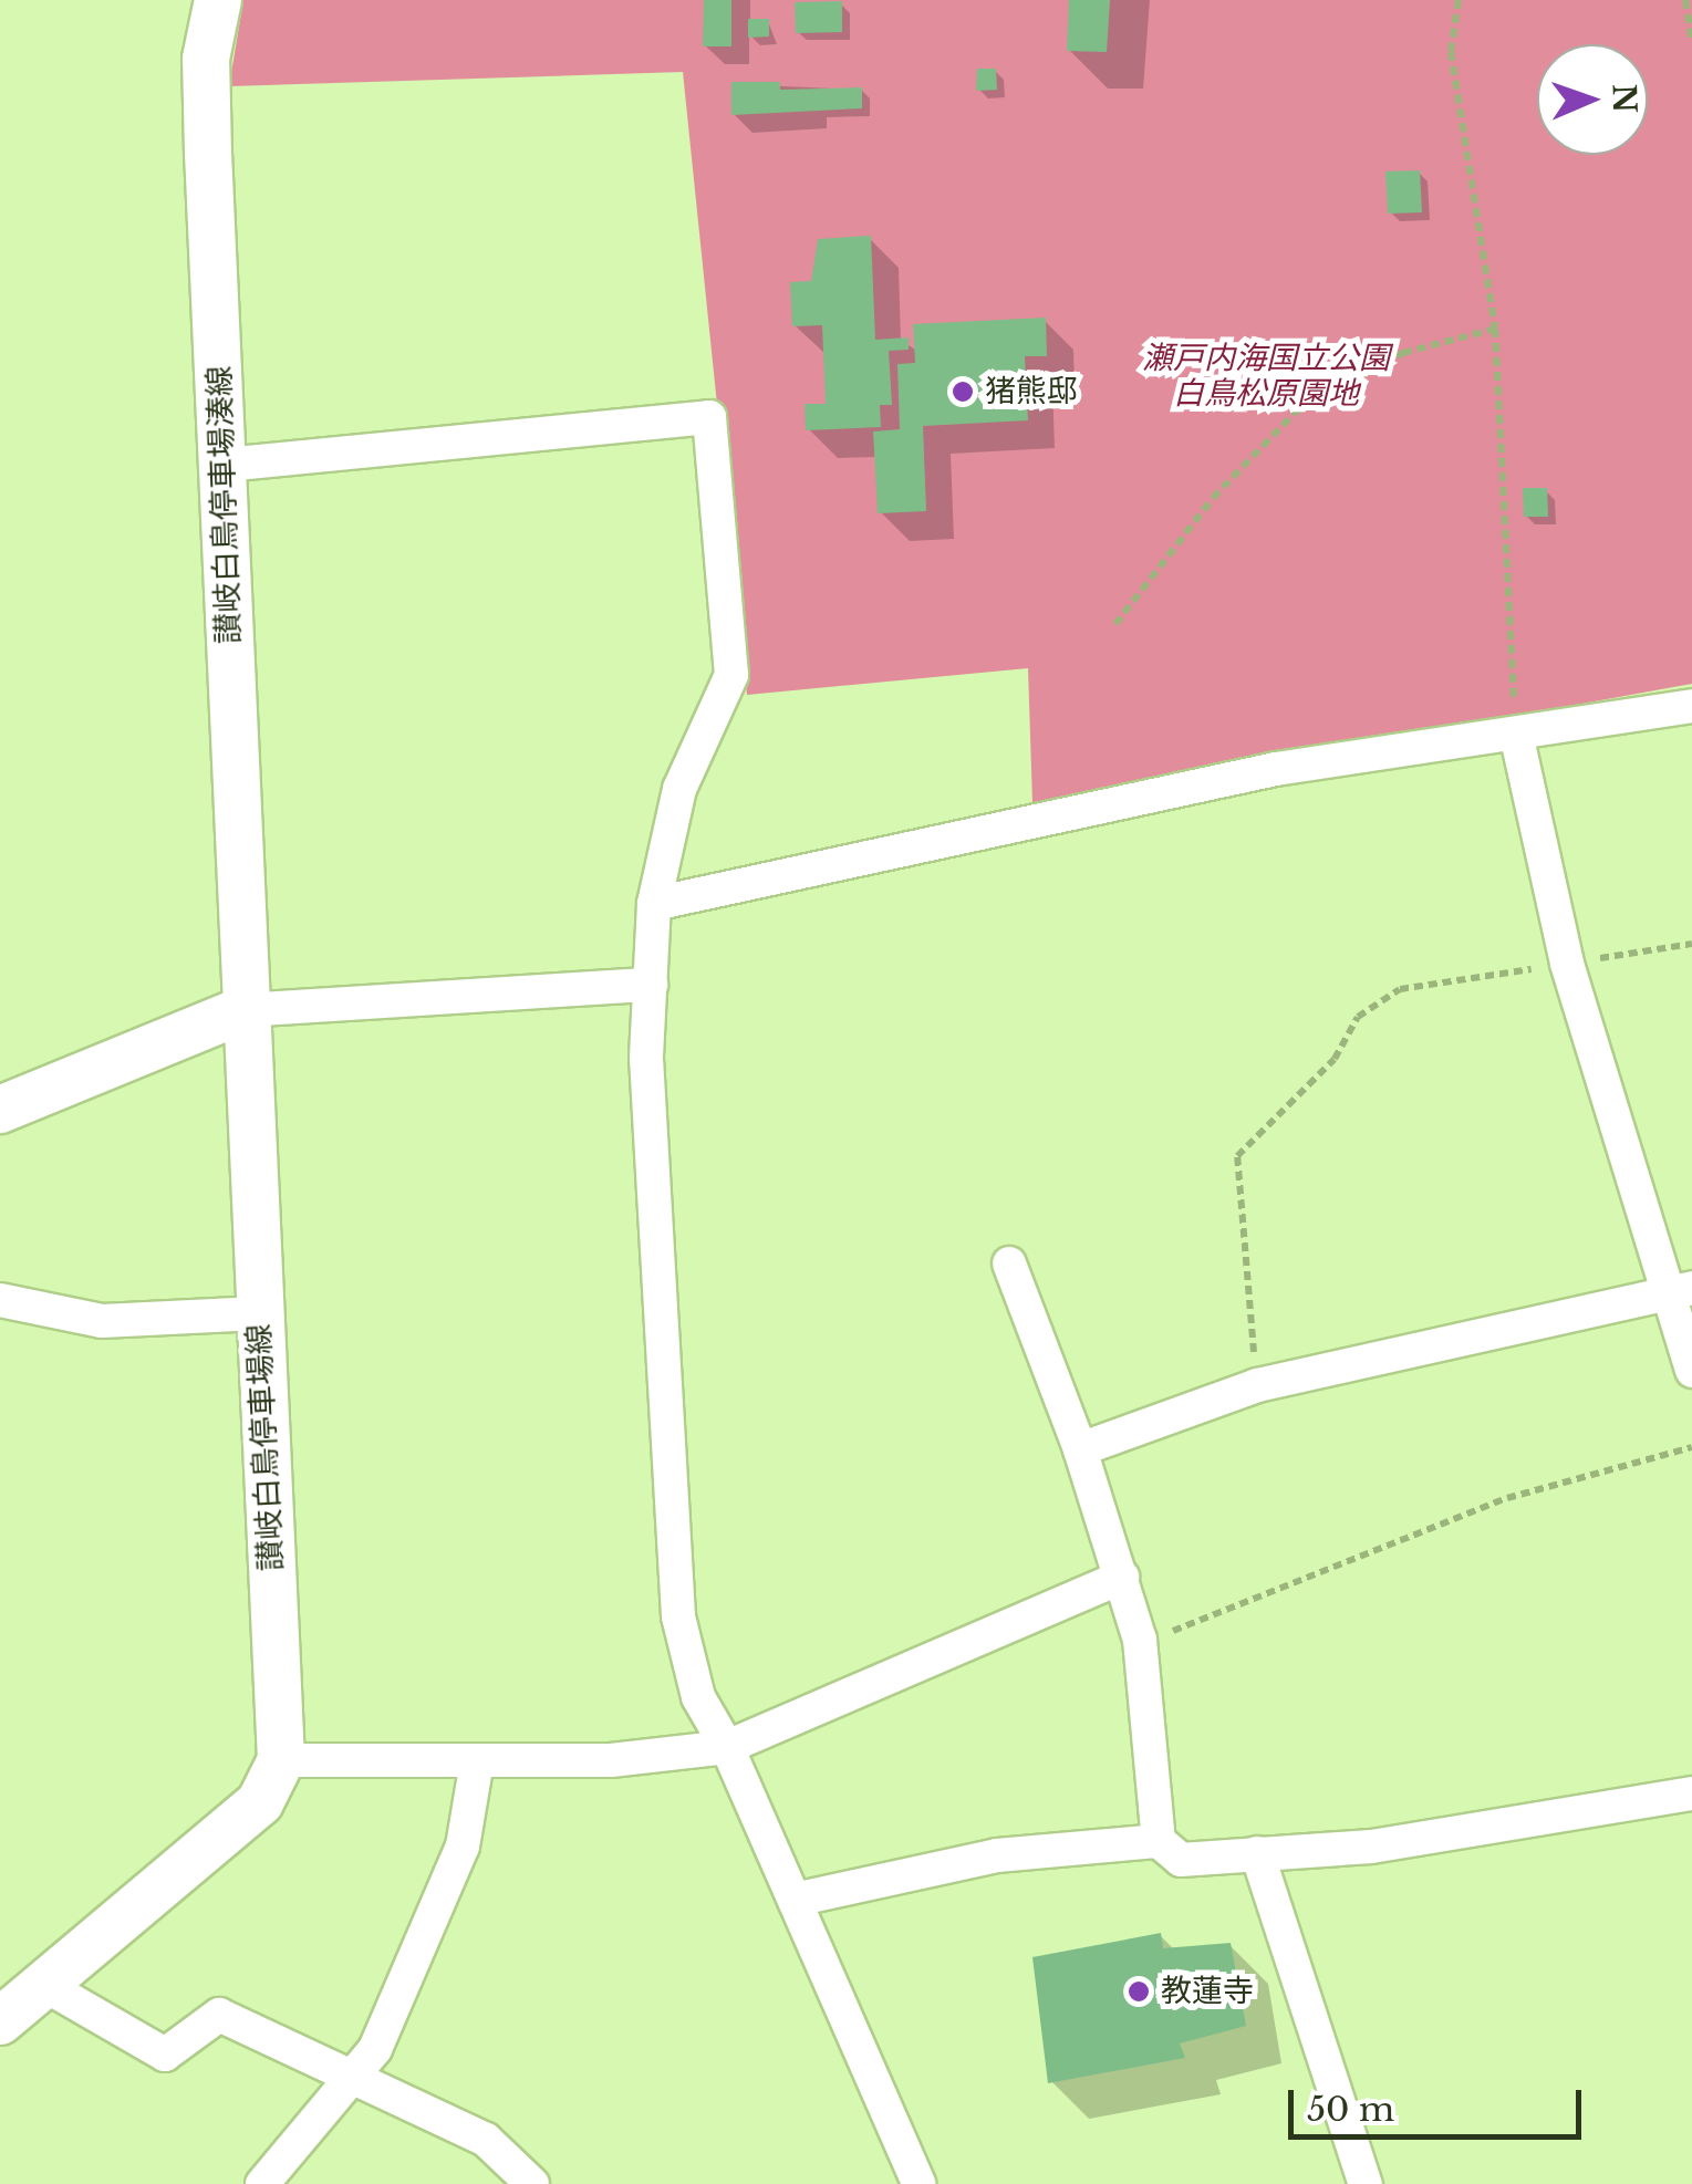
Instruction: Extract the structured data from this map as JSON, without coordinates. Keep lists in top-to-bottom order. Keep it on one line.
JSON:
{"streets":{"main road":["讃岐白鳥停車場湊線","讃岐白鳥停車場線"]},"crossings":[["讃岐白鳥停車場湊線","讃岐白鳥停車場線"]],"parks":["瀬戸内海国立公園 白鳥松原園地"],"places":["猪熊邸","教蓮寺"],"scale_bar":"50 m","north":"right"}
